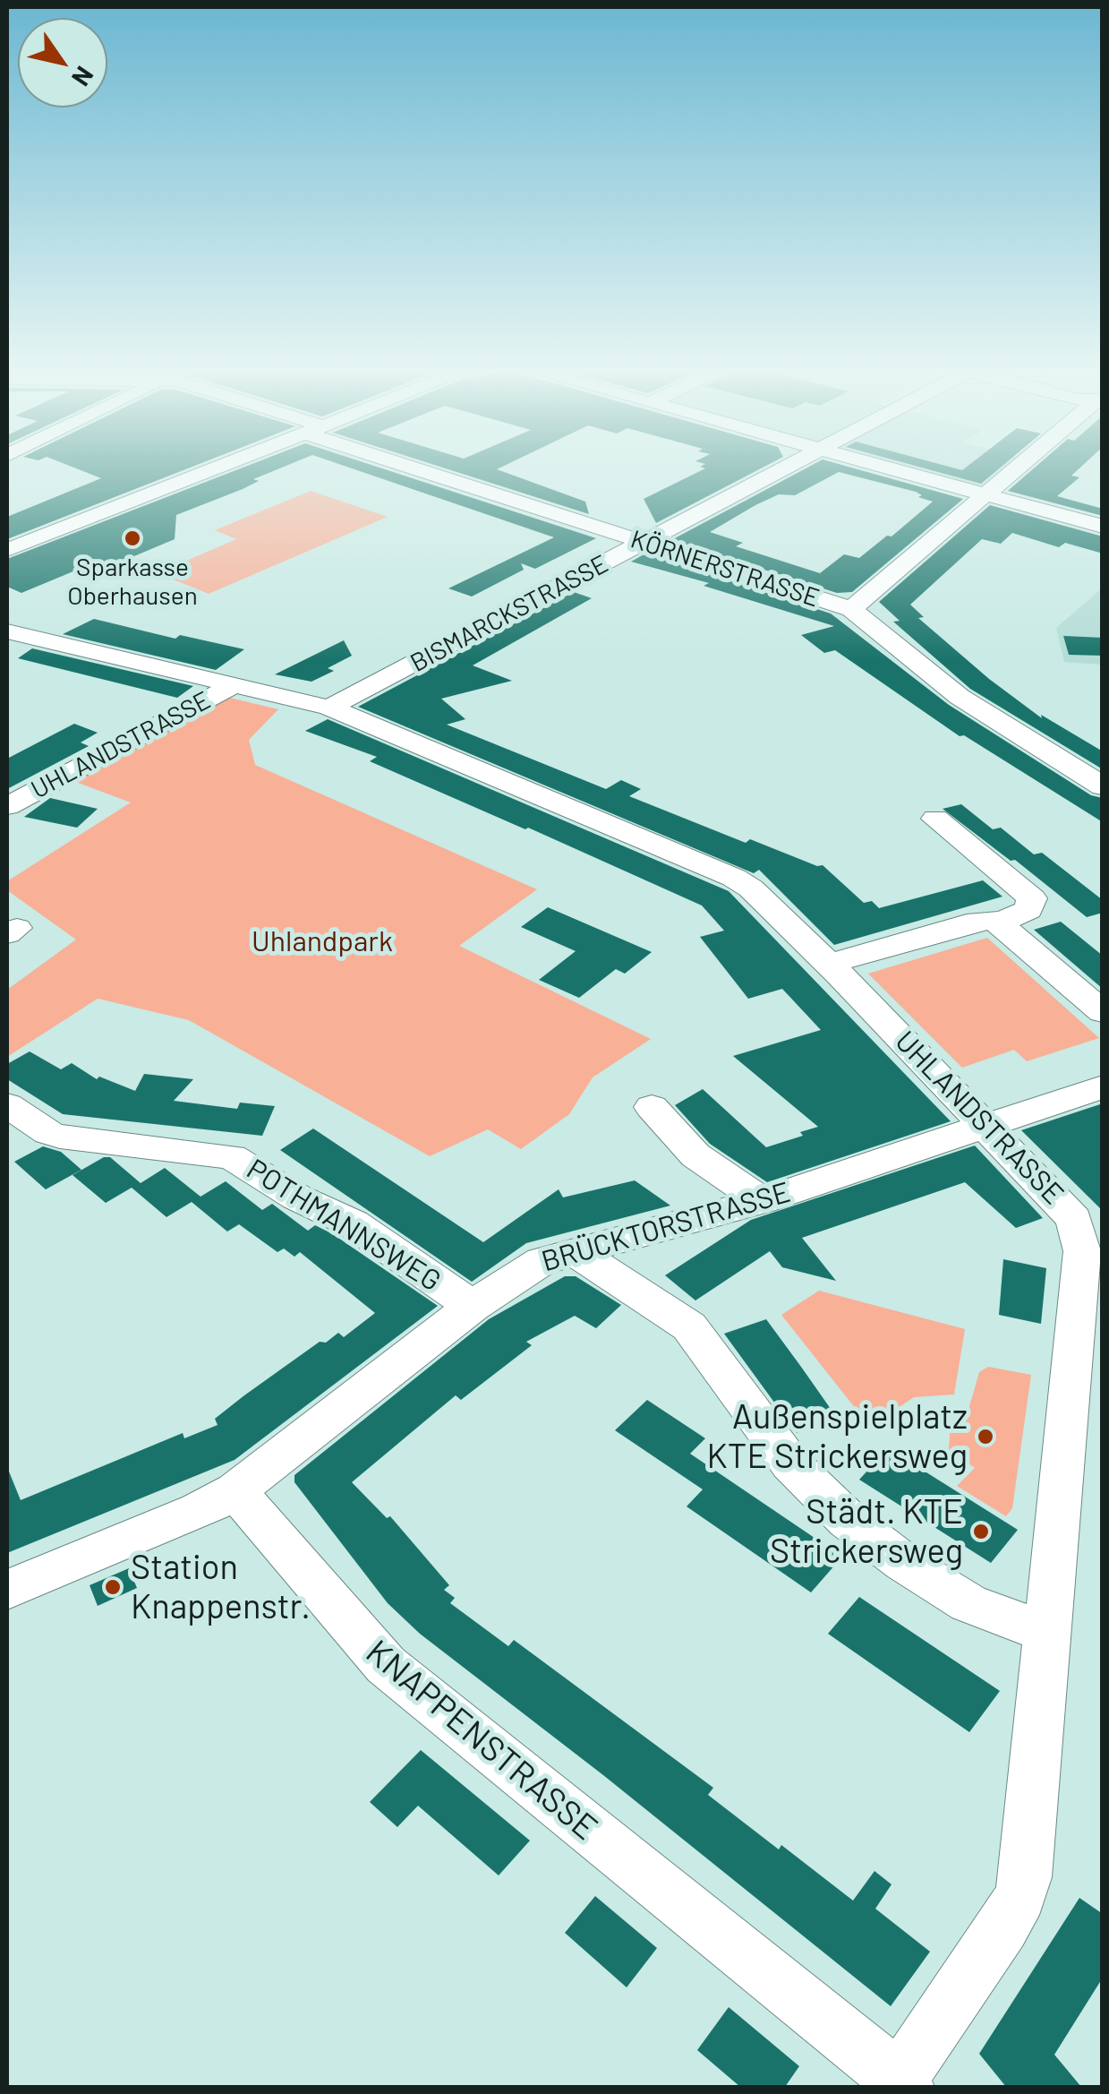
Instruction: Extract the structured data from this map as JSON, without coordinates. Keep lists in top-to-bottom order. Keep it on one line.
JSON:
{"streets":{"street":["KÖRNERSTRASSE","BISMARCKSTRASSE","UHLANDSTRASSE","POTHMANNSWEG","BRÜCKTORSTRASSE","KNAPPENSTRASSE"]},"crossings":[["KÖRNERSTRASSE","BISMARCKSTRASSE"],["BISMARCKSTRASSE","UHLANDSTRASSE"],["UHLANDSTRASSE","BRÜCKTORSTRASSE"],["UHLANDSTRASSE","KNAPPENSTRASSE"],["POTHMANNSWEG","BRÜCKTORSTRASSE"],["BRÜCKTORSTRASSE","KNAPPENSTRASSE"]],"parks":["Uhlandpark"],"places":["Sparkasse Oberhausen","Außenspielplatz KTE Strickersweg","Städt. KTE Strickersweg","Station Knappenstr."],"north":"bottom right"}
